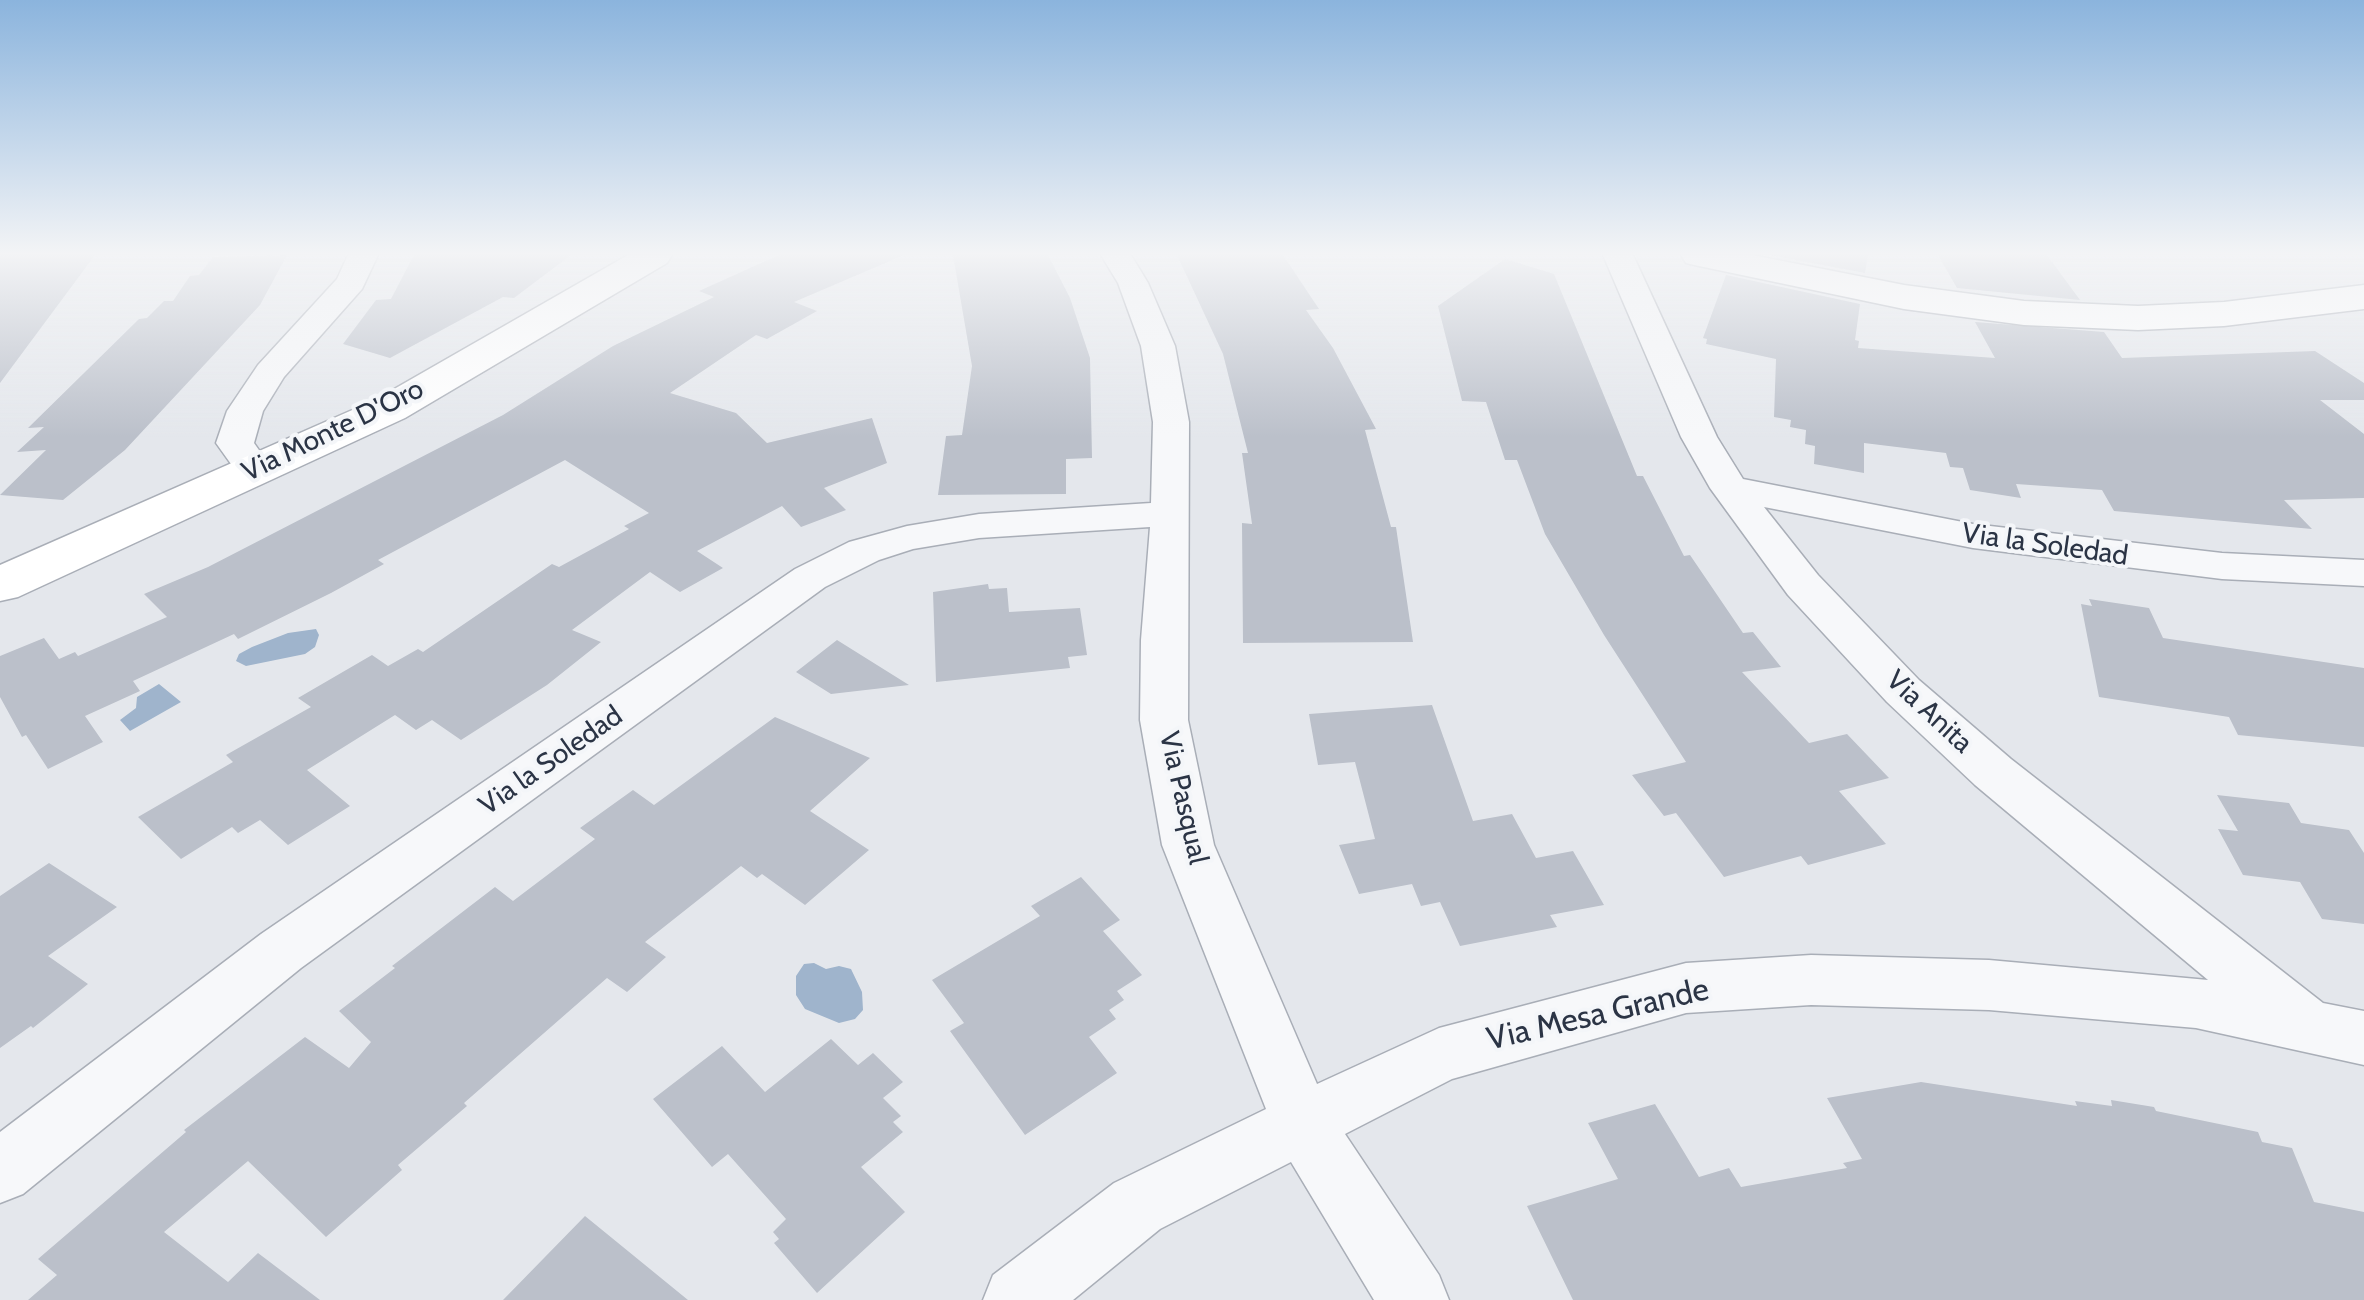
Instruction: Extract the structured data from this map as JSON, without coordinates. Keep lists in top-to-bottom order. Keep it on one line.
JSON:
{"streets":{"street":["Via Monte D'Oro","Via la Soledad","Via Anita","Via Pasqual","Via Mesa Grande"]},"crossings":[["Via la Soledad","Via Anita"],["Via la Soledad","Via Pasqual"],["Via Anita","Via Mesa Grande"],["Via Pasqual","Via Mesa Grande"]]}
